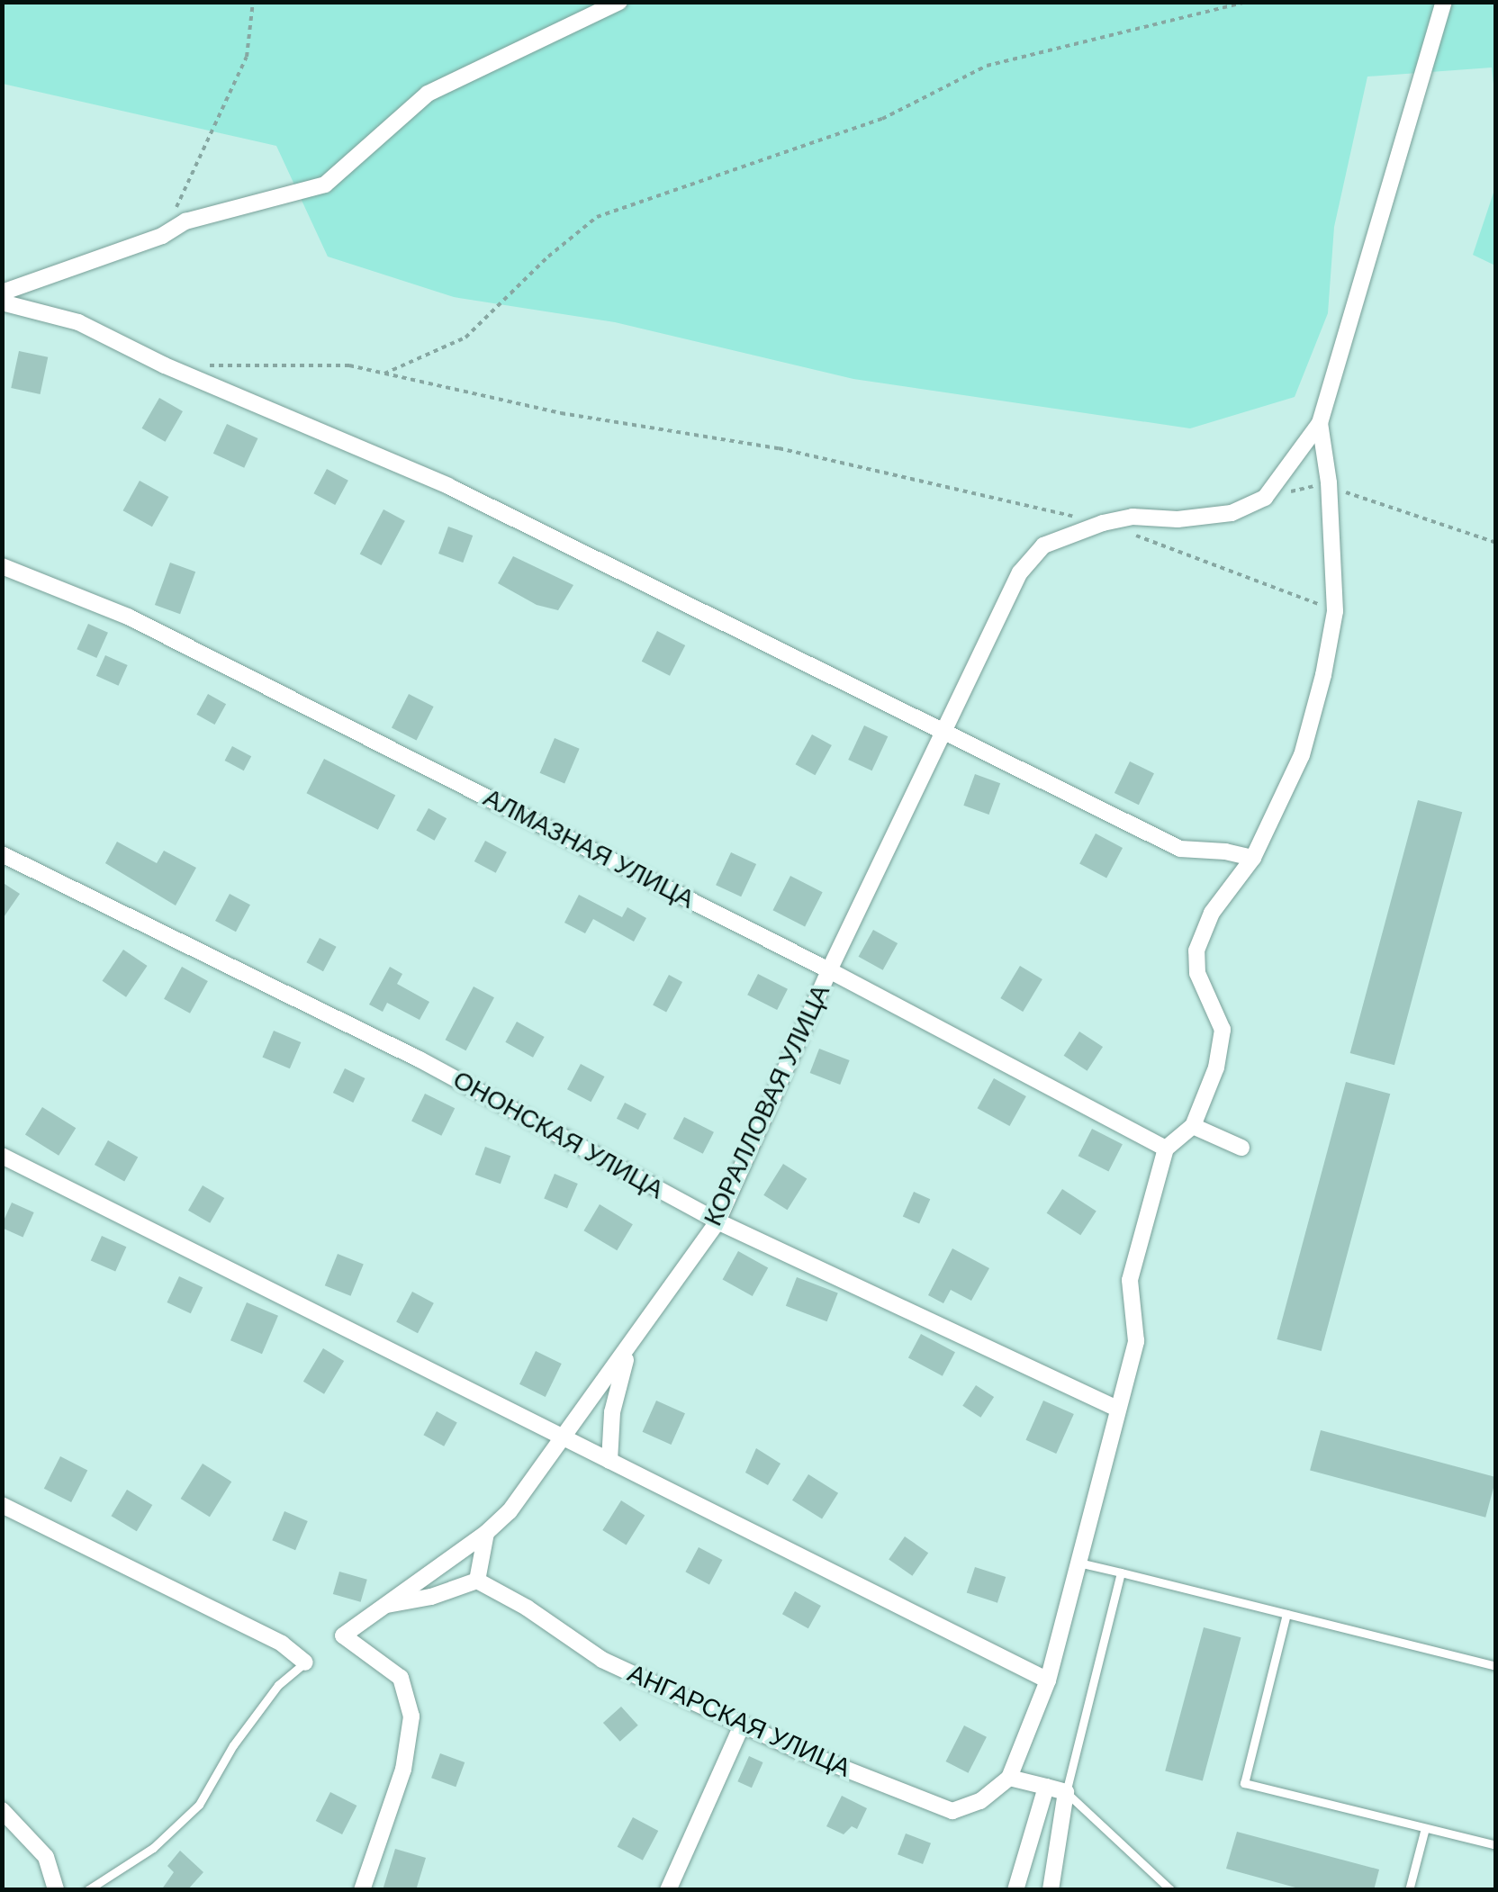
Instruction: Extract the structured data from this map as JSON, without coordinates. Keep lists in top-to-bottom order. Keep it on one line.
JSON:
{"streets":{"street":["АЛМАЗНАЯ УЛИЦА","КОРАЛЛОВАЯ УЛИЦА","ОНОНСКАЯ УЛИЦА","АНГАРСКАЯ УЛИЦА"]},"crossings":[["АЛМАЗНАЯ УЛИЦА","КОРАЛЛОВАЯ УЛИЦА"],["КОРАЛЛОВАЯ УЛИЦА","ОНОНСКАЯ УЛИЦА"]]}
